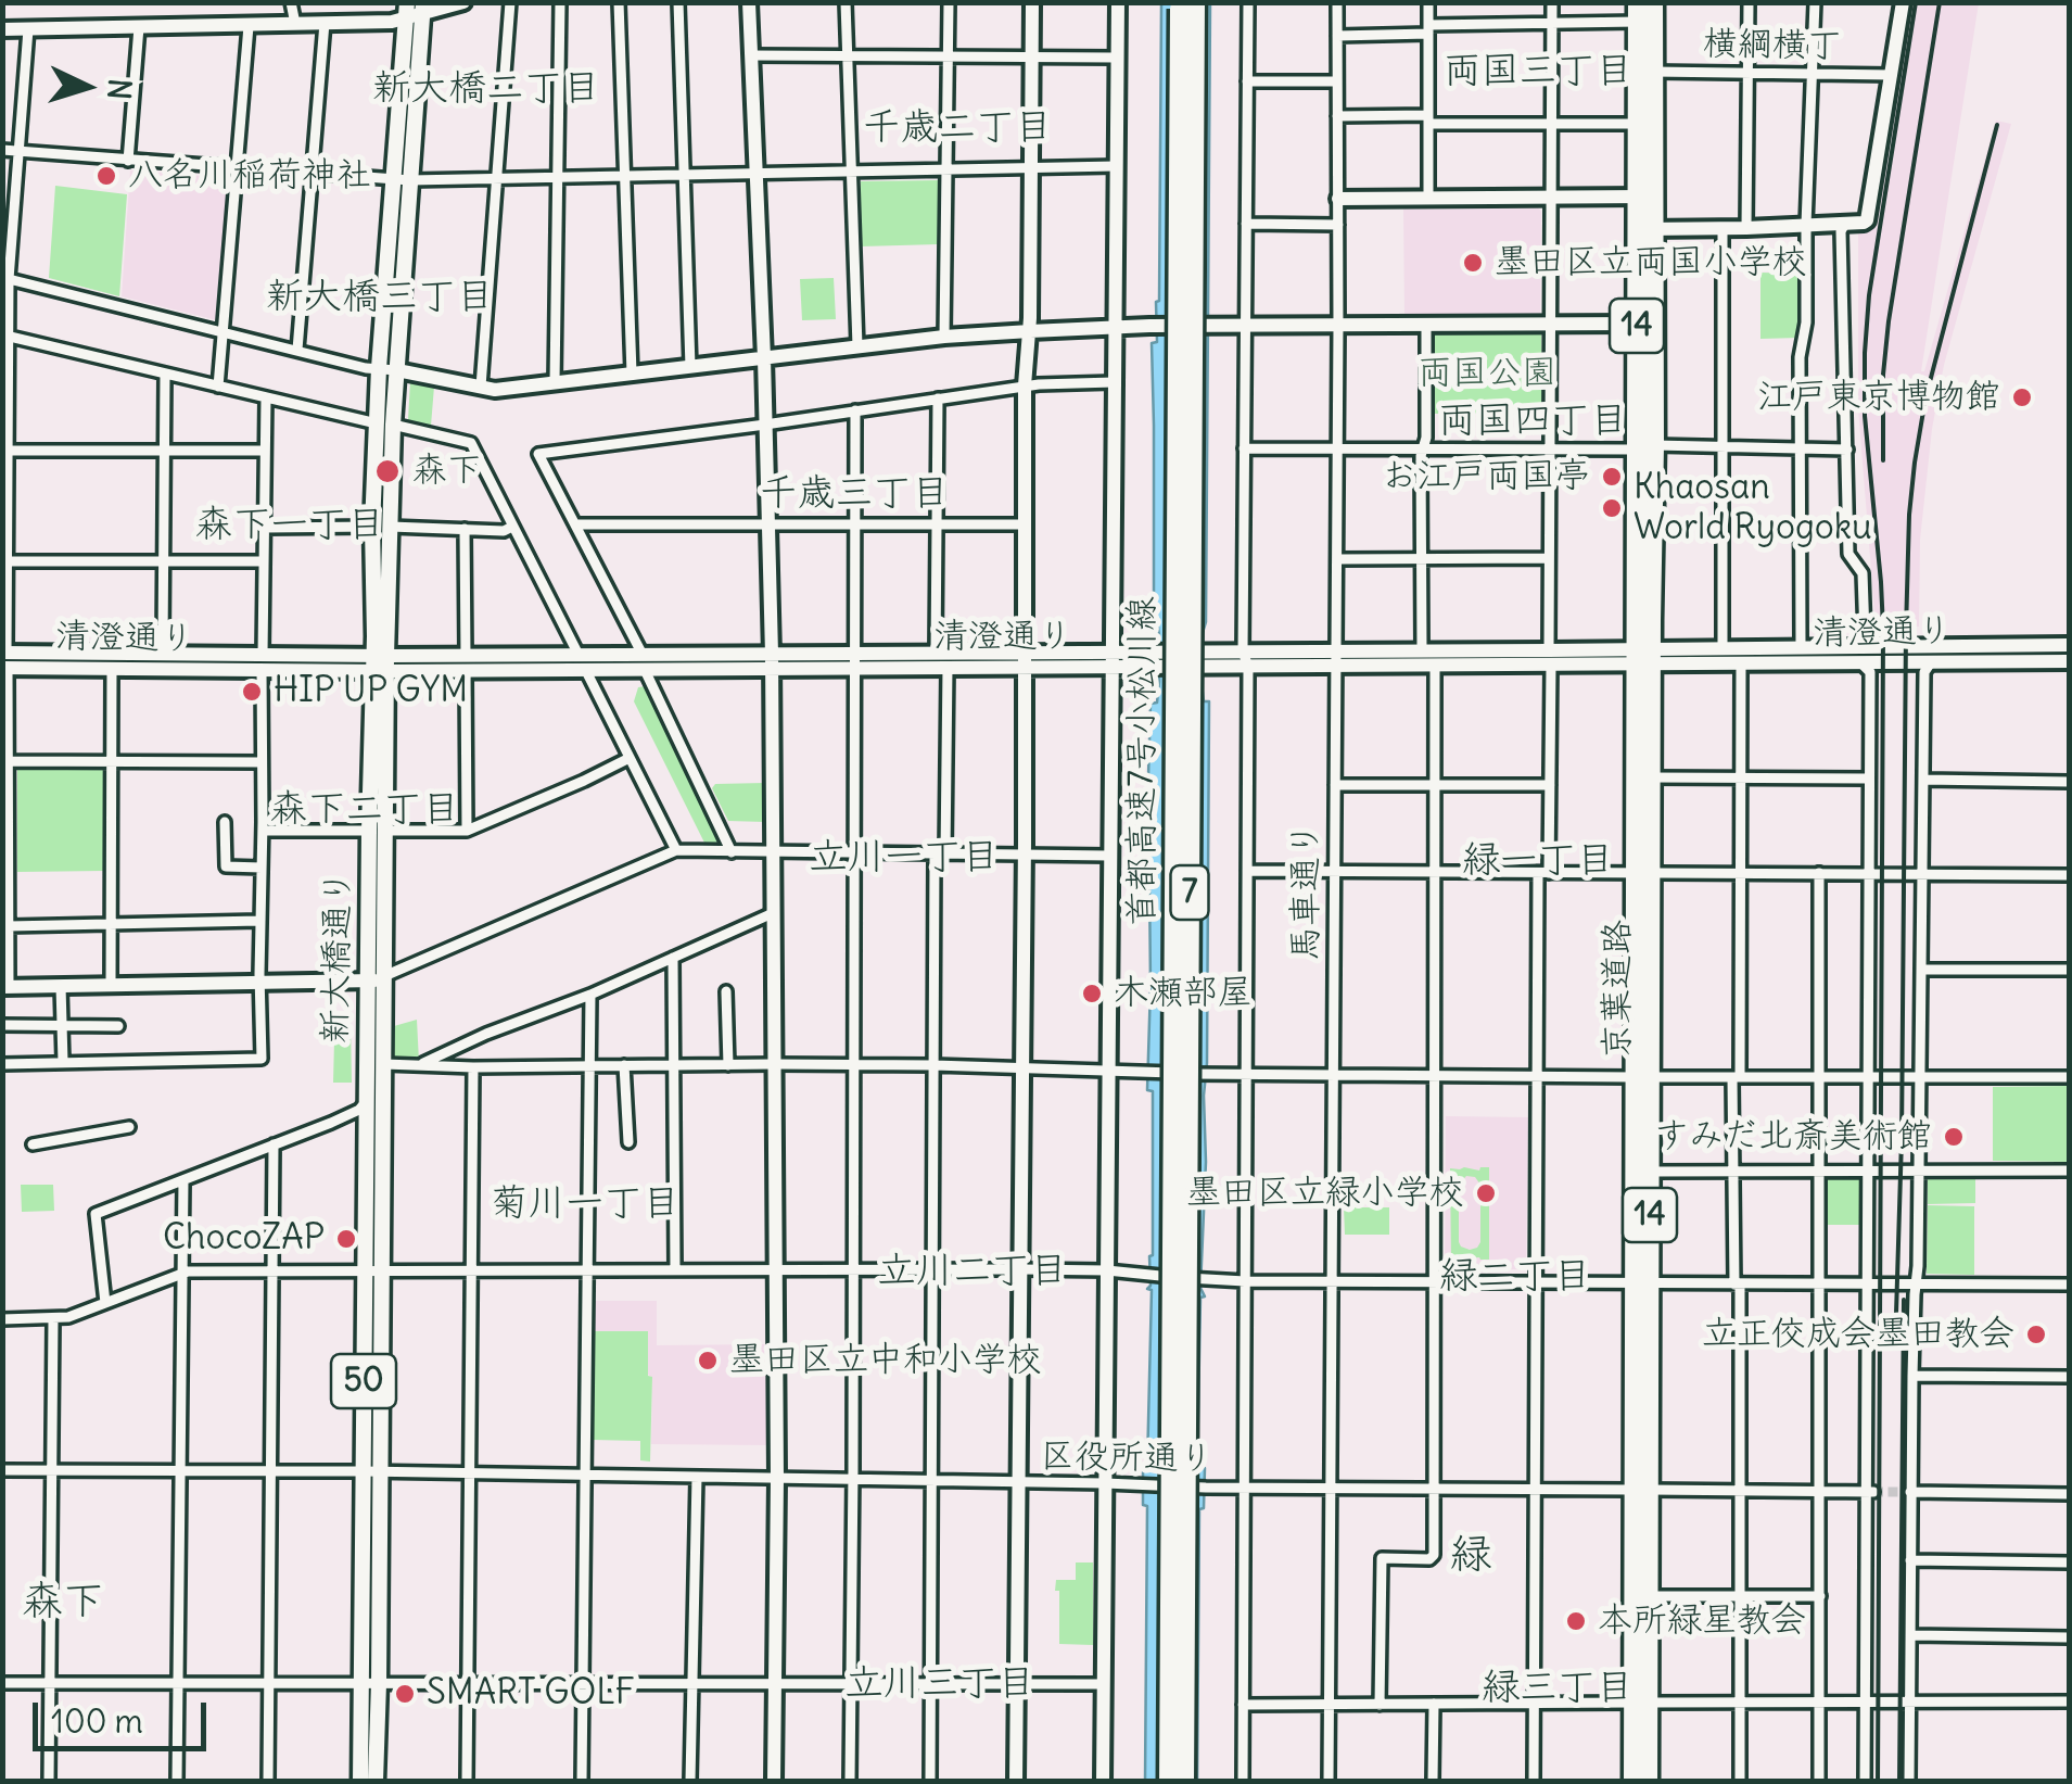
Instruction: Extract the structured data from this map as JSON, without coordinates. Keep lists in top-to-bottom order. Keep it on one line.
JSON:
{"streets":{"highway":["14","首都高速7号小松川線","7","京葉道路"],"main road":["新大橋通り","50"],"street":["横綱横丁","清澄通り","馬車通り","区役所通り"]},"crossings":[["横綱横丁","京葉道路"],["清澄通り","馬車通り"],["清澄通り","新大橋通り"],["清澄通り","京葉道路"],["馬車通り","区役所通り"],["新大橋通り","区役所通り"],["京葉道路","区役所通り"]],"districts":["両国三丁目","新大橋二丁目","千歳二丁目","新大橋三丁目","両国四丁目","千歳三丁目","森下一丁目","森下二丁目","立川一丁目","緑一丁目","菊川一丁目","立川二丁目","緑二丁目","緑","森下","立川三丁目","緑三丁目"],"parks":["両国公園"],"places":["八名川稲荷神社","墨田区立両国小学校","江戸東京博物館","森下","お江戸両国亭","Khaosan World Ryogoku","HIP UP GYM","木瀬部屋","すみだ北斎美術館","墨田区立緑小学校","ChocoZAP","立正佼成会墨田教会","墨田区立中和小学校","本所緑星教会","SMART GOLF"],"scale_bar":"100 m","north":"right"}
